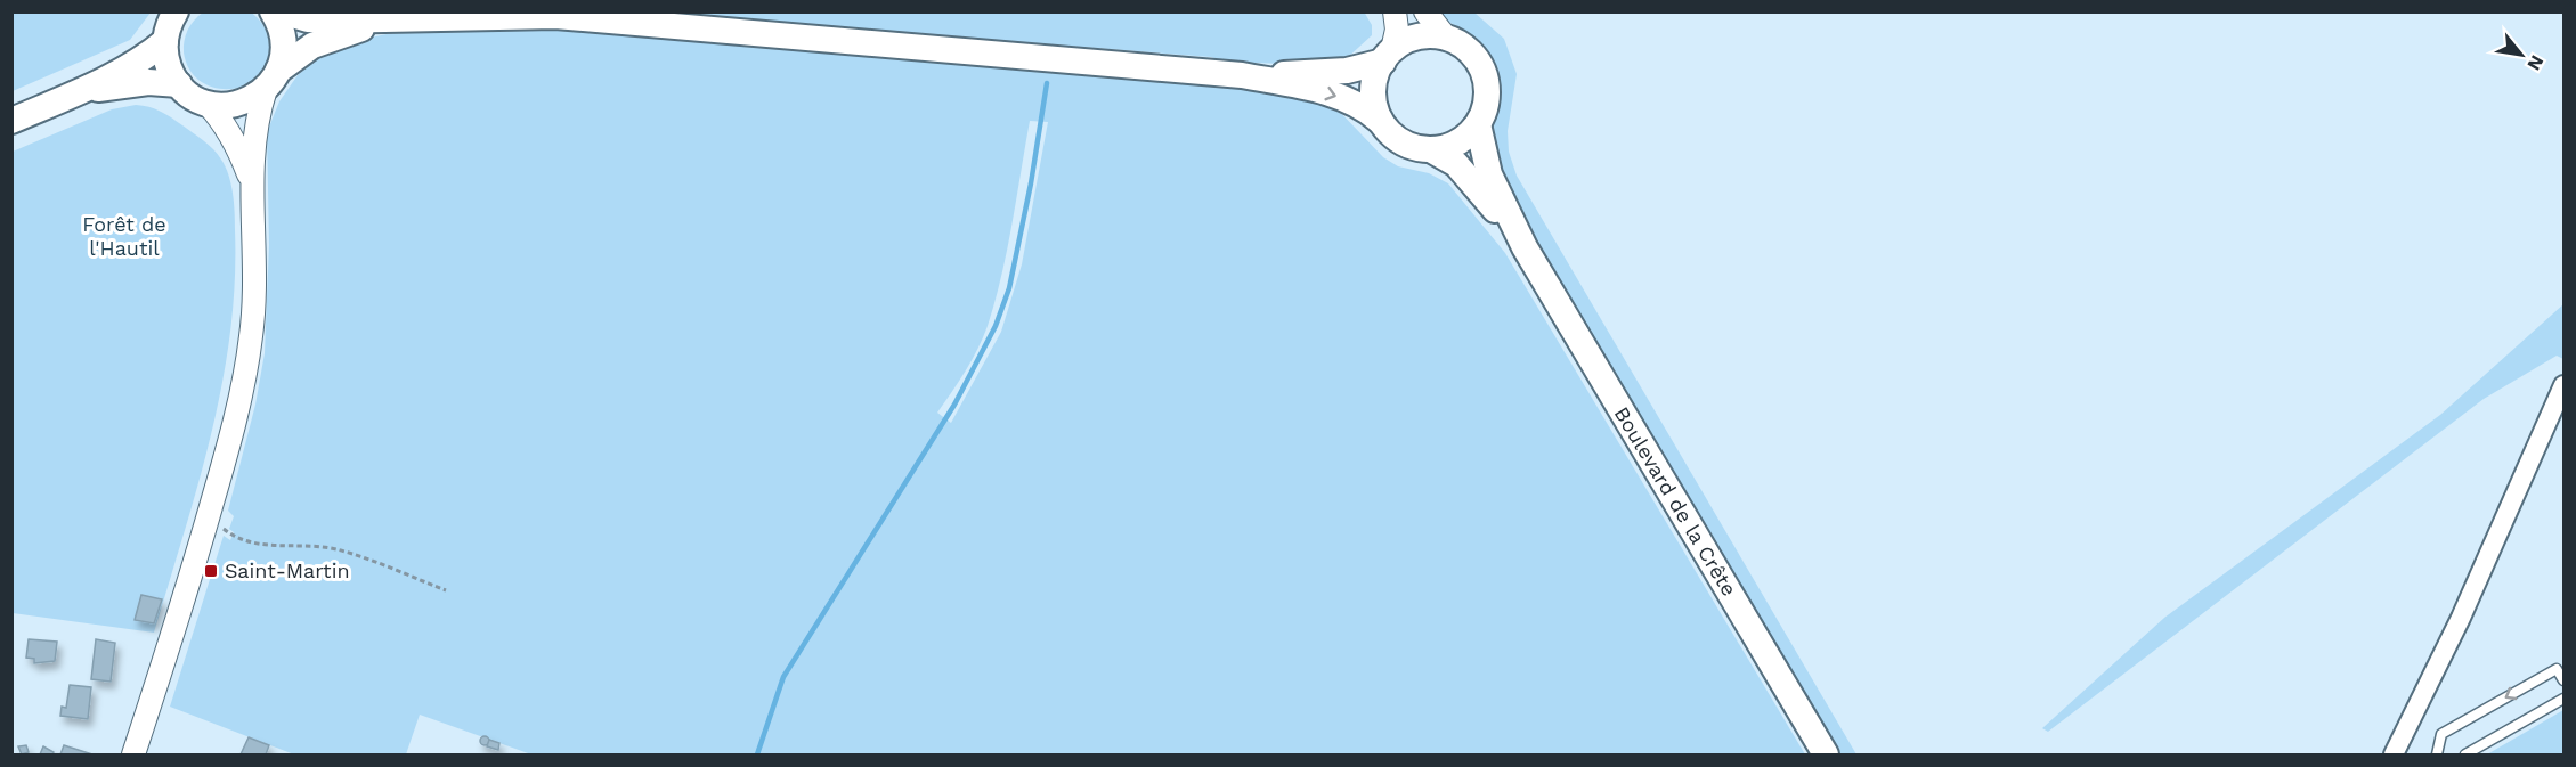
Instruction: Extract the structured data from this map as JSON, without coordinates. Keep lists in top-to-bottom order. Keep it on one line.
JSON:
{"streets":{"main road":["Boulevard de la Crête"]},"parks":["Forêt de l'Hautil"],"places":{"transit":["Saint-Martin"]},"north":"bottom right"}
